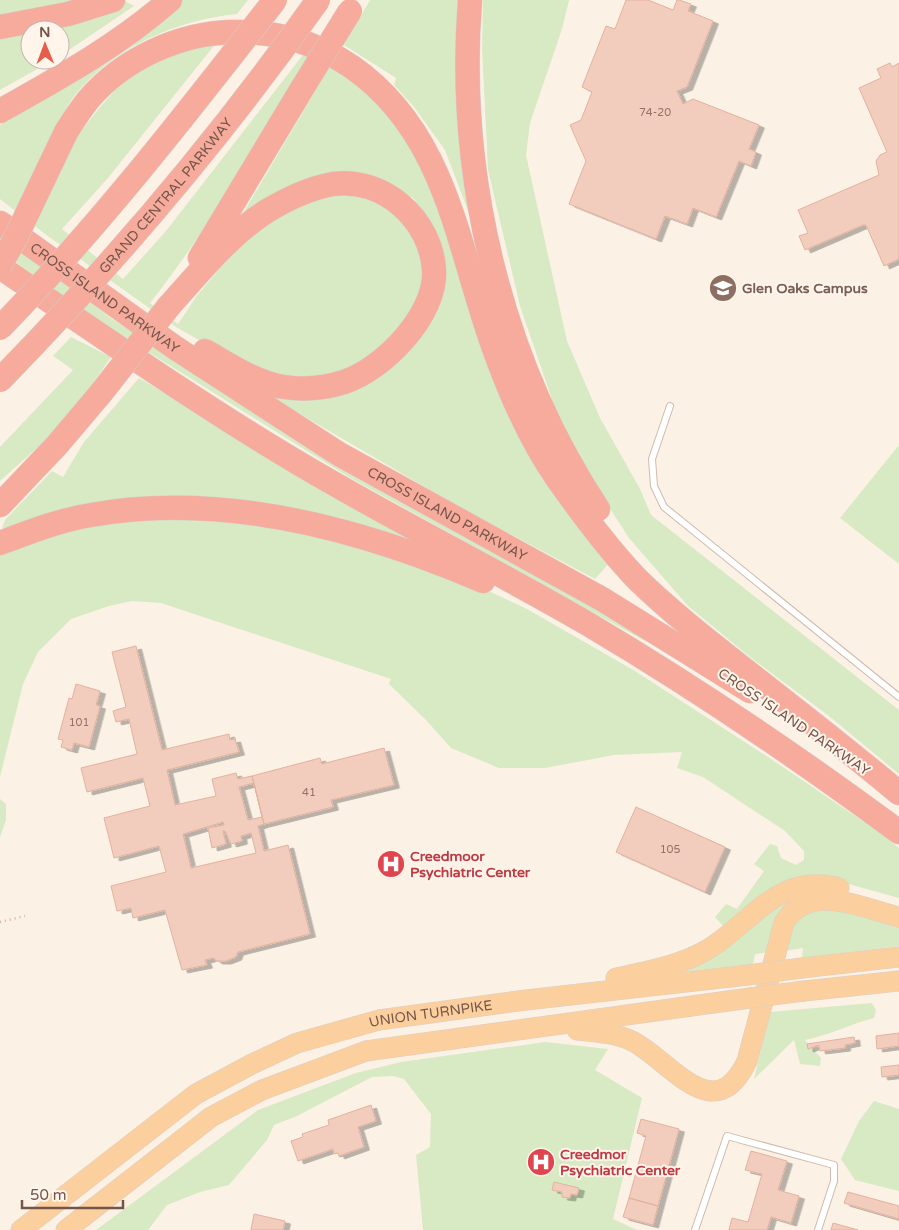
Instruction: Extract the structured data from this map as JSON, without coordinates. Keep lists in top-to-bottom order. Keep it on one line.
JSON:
{"streets":{"highway":["GRAND CENTRAL PARKWAY","CROSS ISLAND PARKWAY"],"main road":["UNION TURNPIKE"]},"places":{"school or university":["Glen Oaks Campus"],"hospital":["Creedmoor Psychiatric Center","Creedmor Psychiatric Center"]},"house_numbers":["74-20","101","41","105"],"scale_bar":"50 m","north":"top"}
